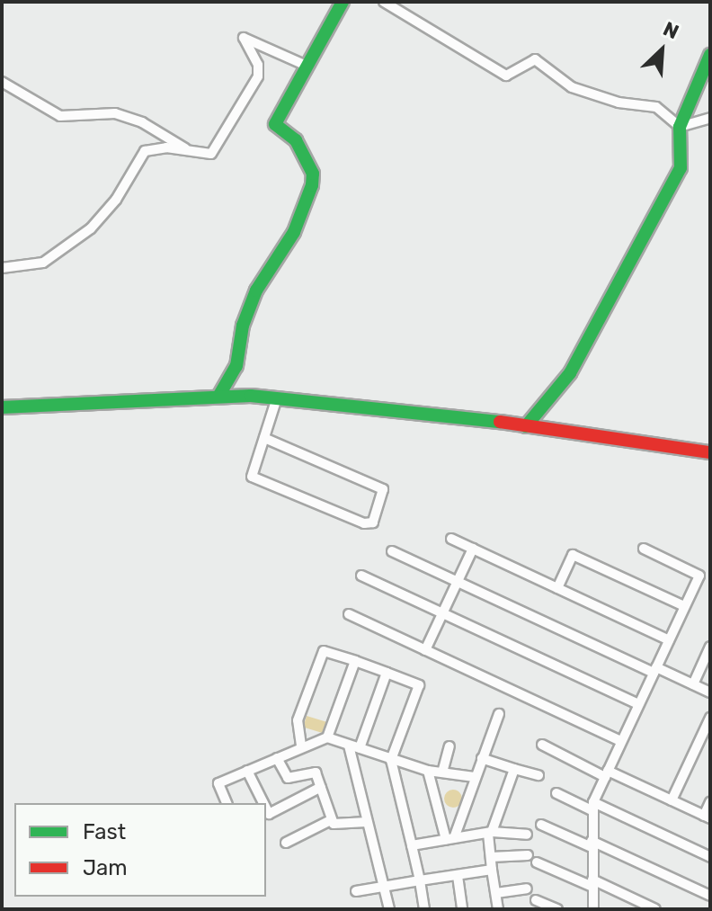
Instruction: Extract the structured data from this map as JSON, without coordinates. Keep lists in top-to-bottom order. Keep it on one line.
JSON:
{"legend":["Fast","Jam"],"north":"top right"}
